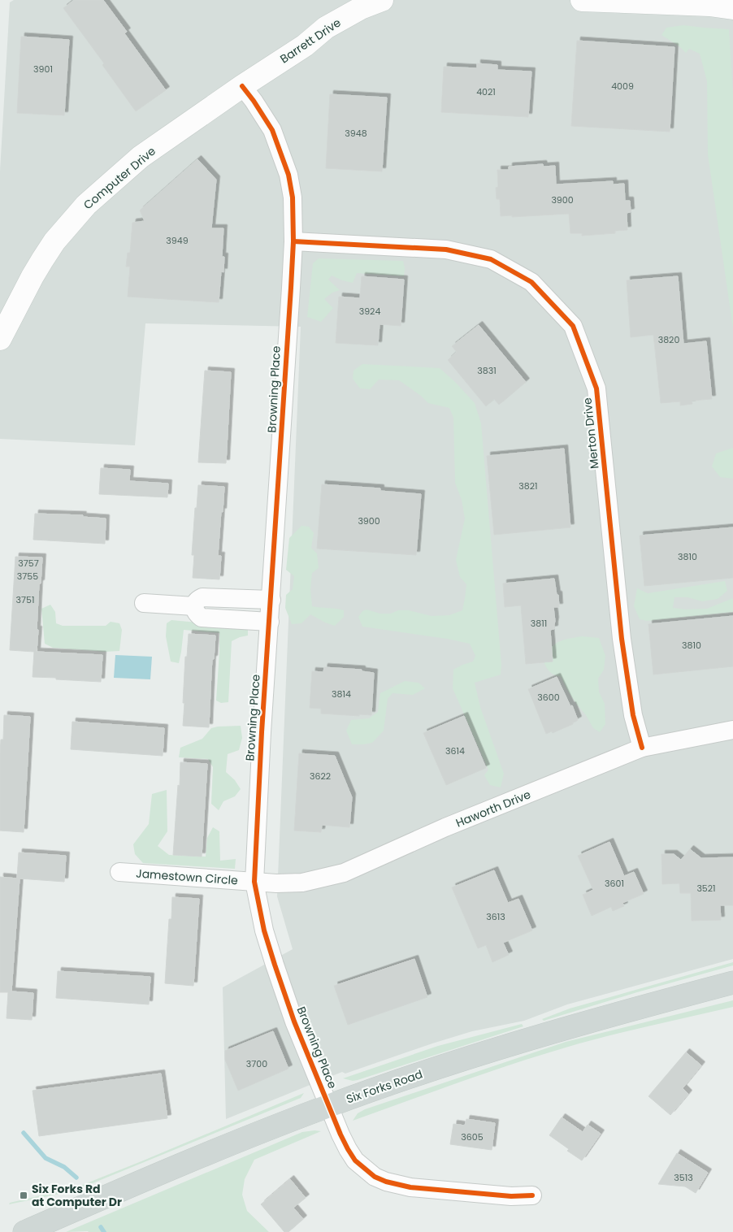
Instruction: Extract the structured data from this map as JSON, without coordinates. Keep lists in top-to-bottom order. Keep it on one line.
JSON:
{"streets":{"main road":["Six Forks Road"],"street":["Barrett Drive","Computer Drive","Browning Place","Merton Drive","Haworth Drive","Jamestown Circle"]},"crossings":[["Barrett Drive","Computer Drive"],["Barrett Drive","Browning Place"],["Computer Drive","Browning Place"],["Browning Place","Merton Drive"],["Browning Place","Haworth Drive"],["Browning Place","Jamestown Circle"],["Browning Place","Six Forks Road"],["Merton Drive","Haworth Drive"],["Haworth Drive","Jamestown Circle"]],"places":{"transit":["Six Forks Rd at Computer Dr"]},"house_numbers":["3901","4009","4021","3948","3900","3949","3924","3820","3831","3821","3900","3810","3757","3755","3751","3811","3810","3814","3600","3614","3622","3601","3521","3613","3700","3605","3513"]}
